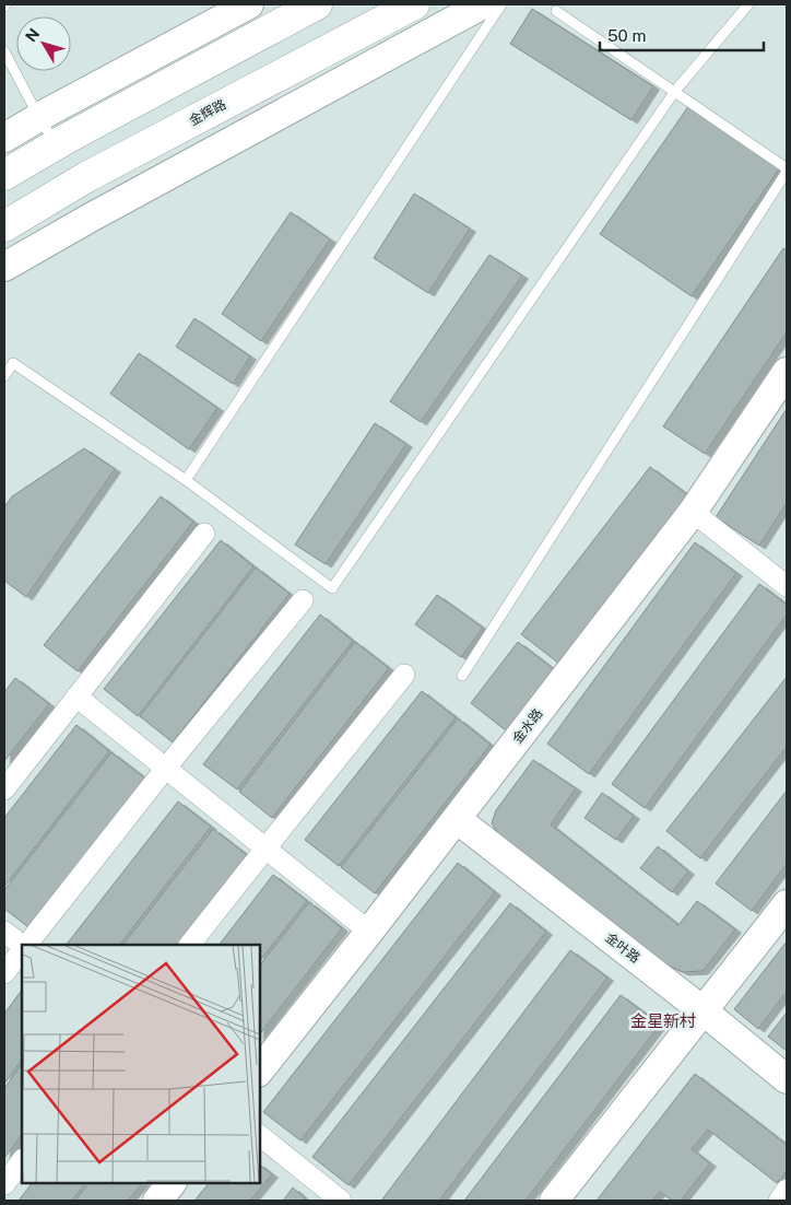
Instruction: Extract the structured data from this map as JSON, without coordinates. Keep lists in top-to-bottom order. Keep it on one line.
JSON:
{"streets":{"main road":["金辉路"],"street":["金水路","金叶路"]},"crossings":[["金水路","金叶路"]],"districts":["金星新村"],"scale_bar":"50 m","north":"top left"}
